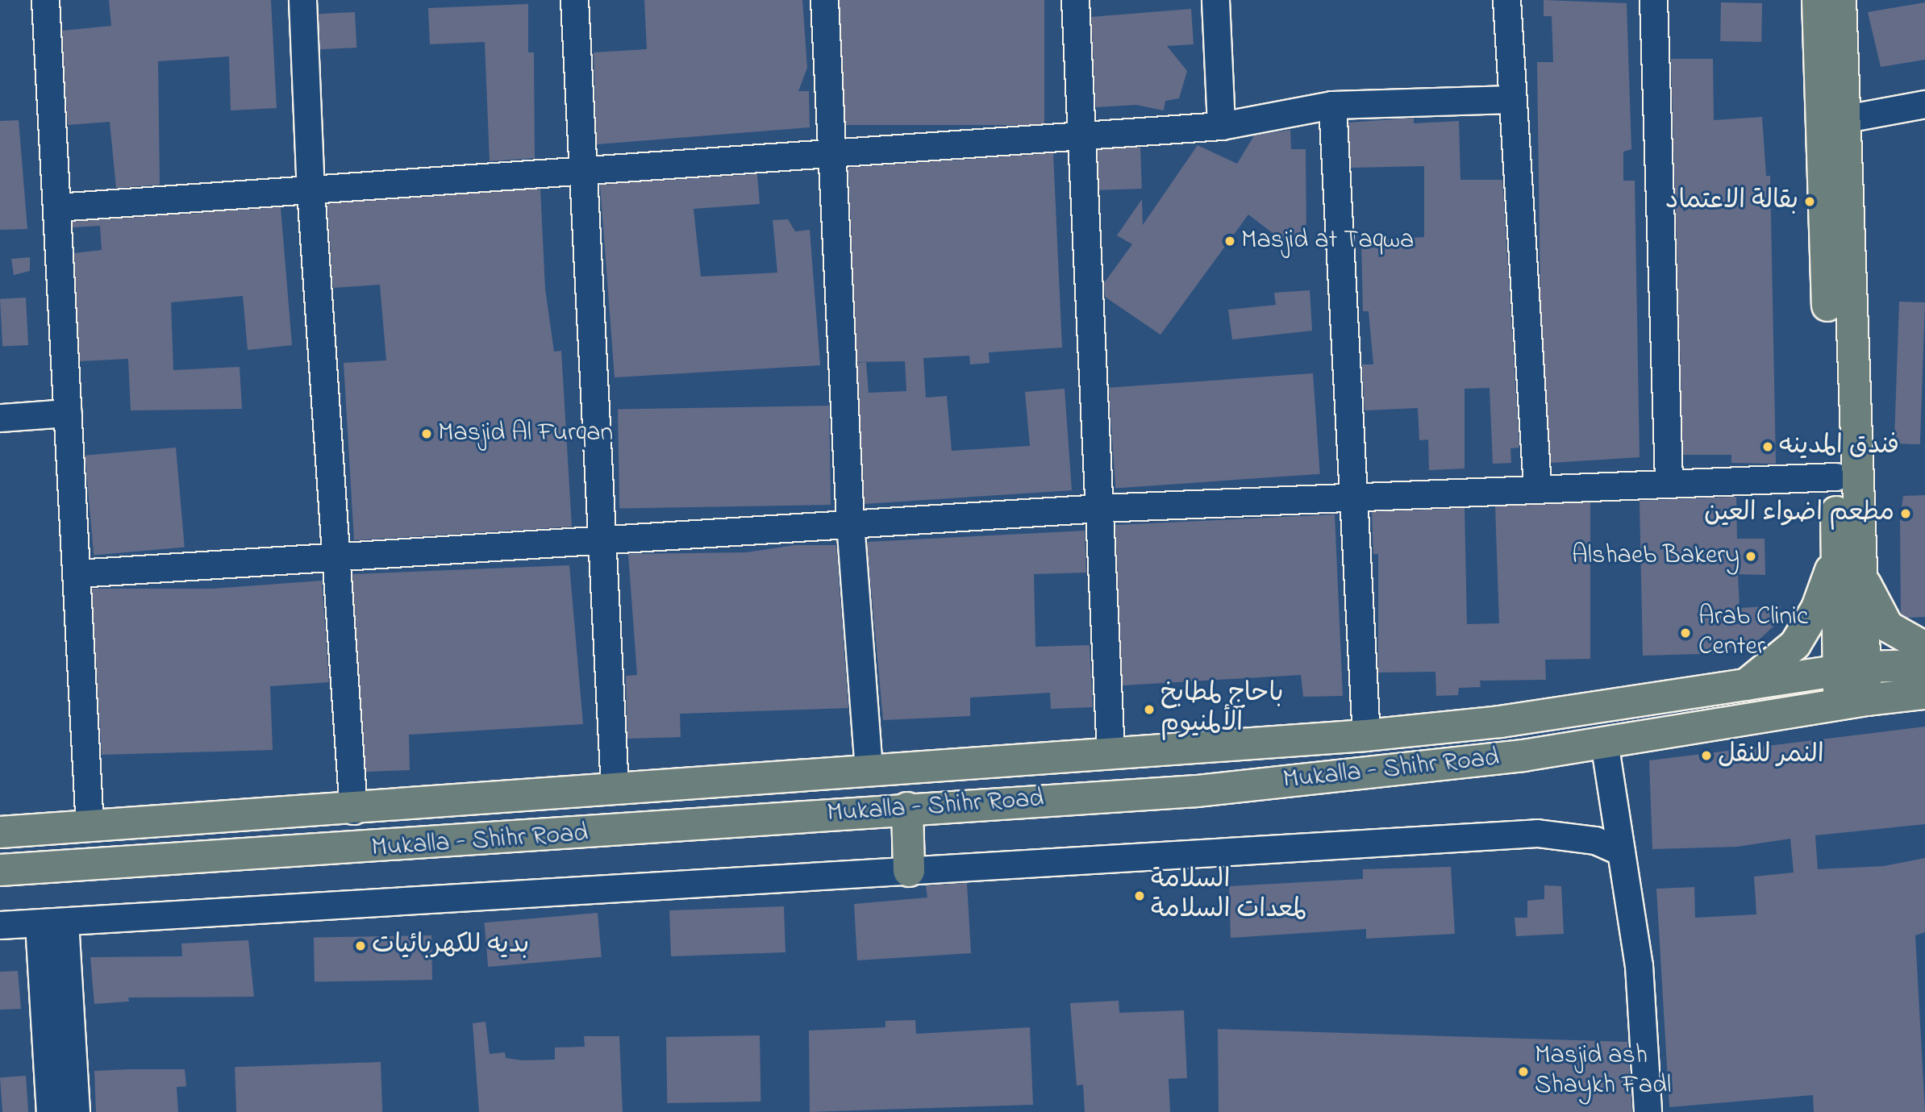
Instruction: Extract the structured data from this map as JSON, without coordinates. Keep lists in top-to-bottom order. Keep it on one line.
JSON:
{"streets":{"main road":["Mukalla - Shihr Road"]},"places":["بقالة الاعتماد","Masjid at Taqwa","Masjid Al Furqan","فندق المدينه","مطعم اضواء العين","Alshaeb Bakery","Arab Clinic Center","باحاج لمطابخ الألمنيوم","النمر للنقل","السلامة لمعدات السلامة","بديه للكهربائيات","Masjid ash Shaykh Fadl"]}
